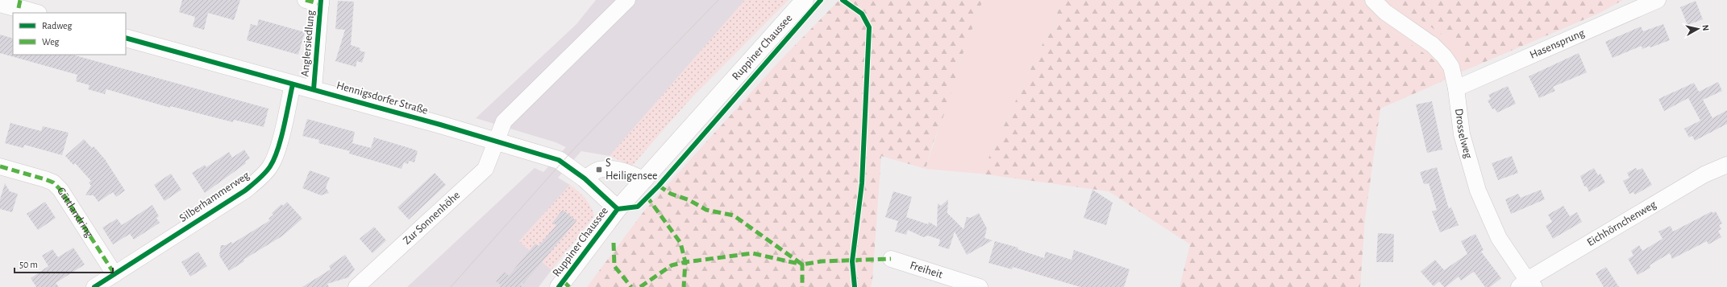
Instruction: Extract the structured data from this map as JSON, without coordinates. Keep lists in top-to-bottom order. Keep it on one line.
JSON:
{"streets":{"main road":["Ruppiner Chaussee","Hennigsdorfer Straße"],"street":["Anglersiedlung","Hasensprung","Drosselweg","Silberhammerweg","Güttlandring","Zur Sonnenhöhe","Eichhörnchenweg","Freiheit"]},"crossings":[["Anglersiedlung","Hennigsdorfer Straße"],["Hasensprung","Drosselweg"],["Ruppiner Chaussee","Hennigsdorfer Straße"],["Hennigsdorfer Straße","Silberhammerweg"],["Hennigsdorfer Straße","Zur Sonnenhöhe"],["Drosselweg","Eichhörnchenweg"],["Silberhammerweg","Güttlandring"]],"places":{"transit":["S Heiligensee"]},"legend":["Radweg","Weg"],"scale_bar":"50 m","north":"right"}
